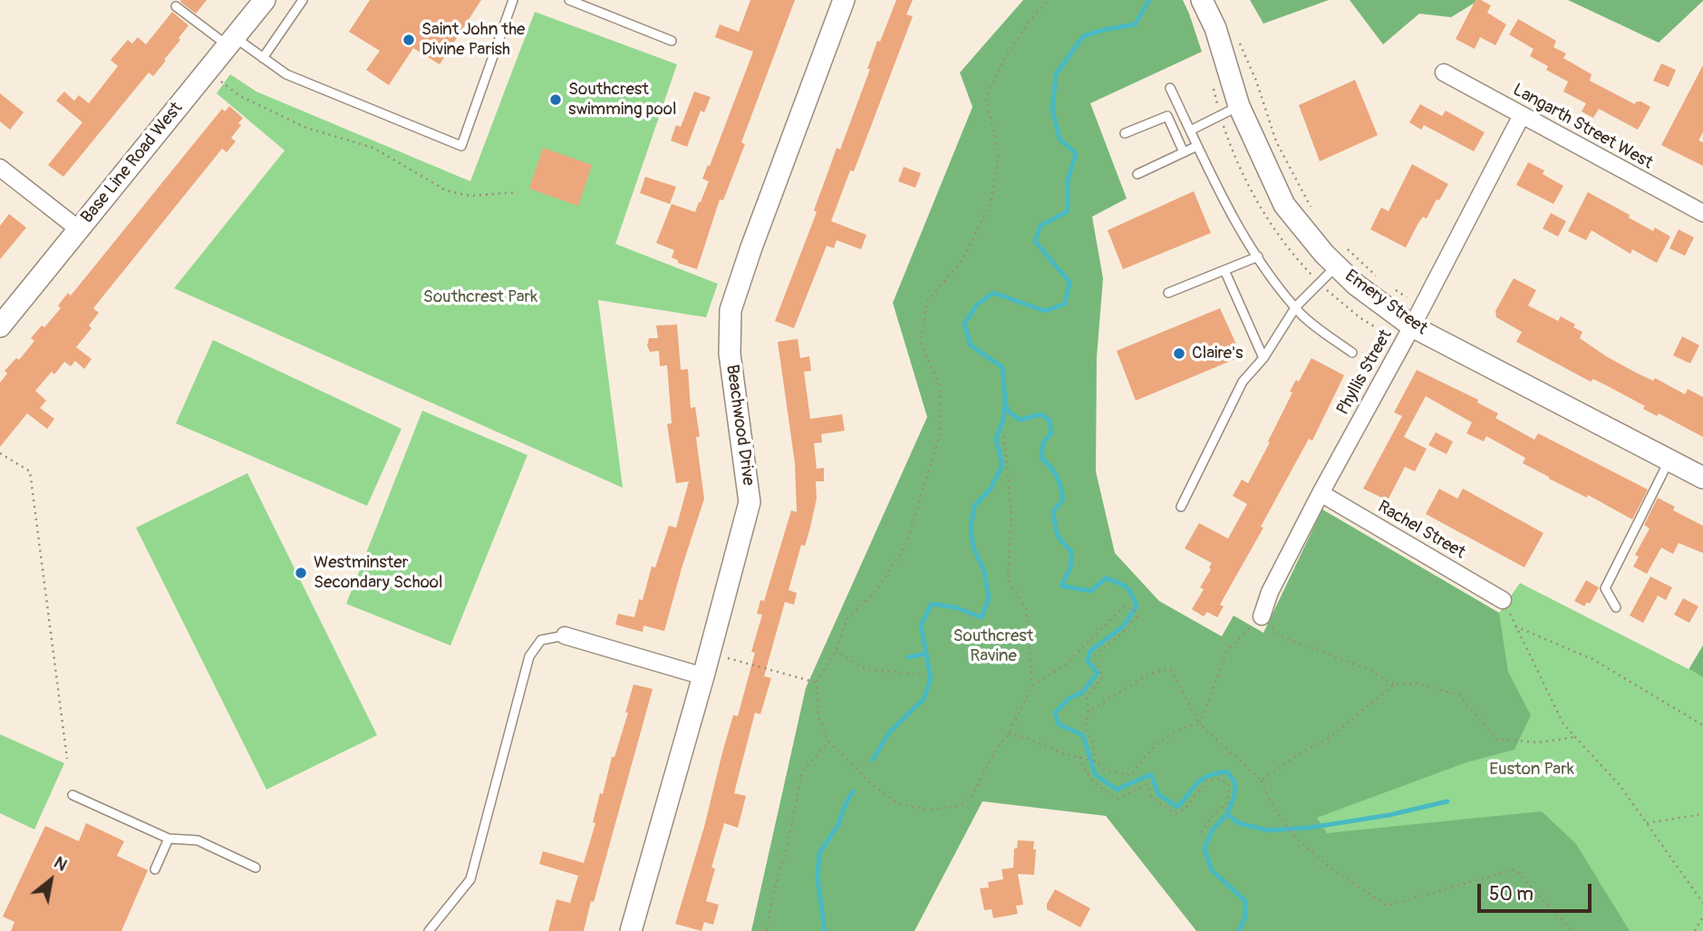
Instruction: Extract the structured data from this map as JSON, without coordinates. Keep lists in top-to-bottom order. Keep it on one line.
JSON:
{"streets":{"street":["Langarth Street West","Base Line Road West","Emery Street","Phyllis Street","Beachwood Drive","Rachel Street"]},"crossings":[["Langarth Street West","Phyllis Street"],["Emery Street","Phyllis Street"],["Phyllis Street","Rachel Street"]],"parks":["Southcrest Park","Southcrest Ravine","Euston Park"],"places":["Saint John the Divine Parish","Southcrest swimming pool","Claire's","Westminster Secondary School"],"scale_bar":"50 m","north":"top right"}
